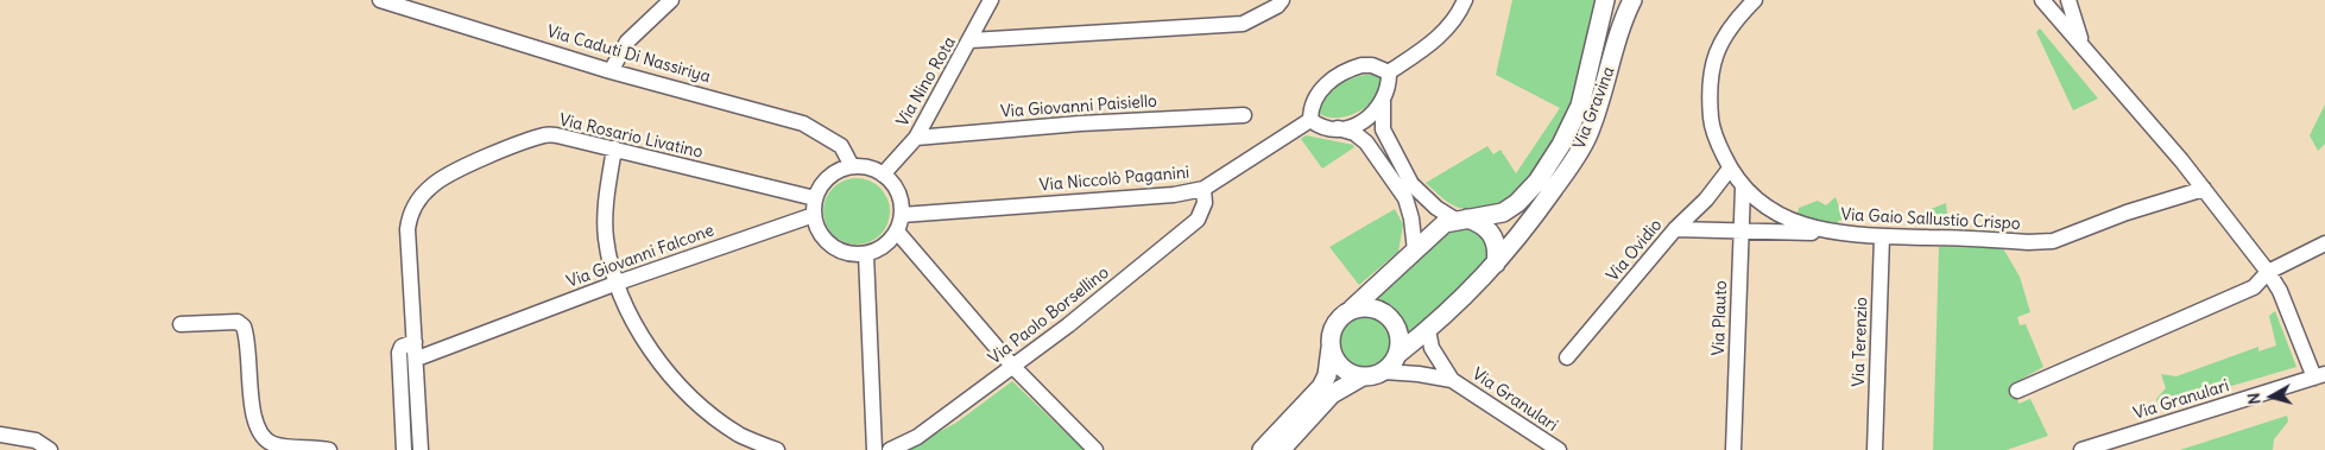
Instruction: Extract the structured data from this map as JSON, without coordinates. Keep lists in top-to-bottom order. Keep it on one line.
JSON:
{"streets":{"main road":["Via Gravina"],"street":["Via Caduti Di Nassiriya","Via Nino Rota","Via Giovanni Paisiello","Via Rosario Livatino","Via Niccolò Paganini","Via Gaio Sallustio Crispo","Via Ovidio","Via Giovanni Falcone","Via Paolo Borsellino","Via Plauto","Via Terenzio","Via Granulari"]},"crossings":[["Via Caduti Di Nassiriya","Via Nino Rota"],["Via Caduti Di Nassiriya","Via Rosario Livatino"],["Via Caduti Di Nassiriya","Via Niccolò Paganini"],["Via Caduti Di Nassiriya","Via Giovanni Falcone"],["Via Nino Rota","Via Giovanni Paisiello"],["Via Nino Rota","Via Rosario Livatino"],["Via Nino Rota","Via Niccolò Paganini"],["Via Nino Rota","Via Giovanni Falcone"],["Via Rosario Livatino","Via Niccolò Paganini"],["Via Rosario Livatino","Via Giovanni Falcone"],["Via Niccolò Paganini","Via Giovanni Falcone"],["Via Niccolò Paganini","Via Paolo Borsellino"],["Via Gaio Sallustio Crispo","Via Ovidio"],["Via Gaio Sallustio Crispo","Via Plauto"],["Via Gaio Sallustio Crispo","Via Terenzio"]],"north":"left"}
